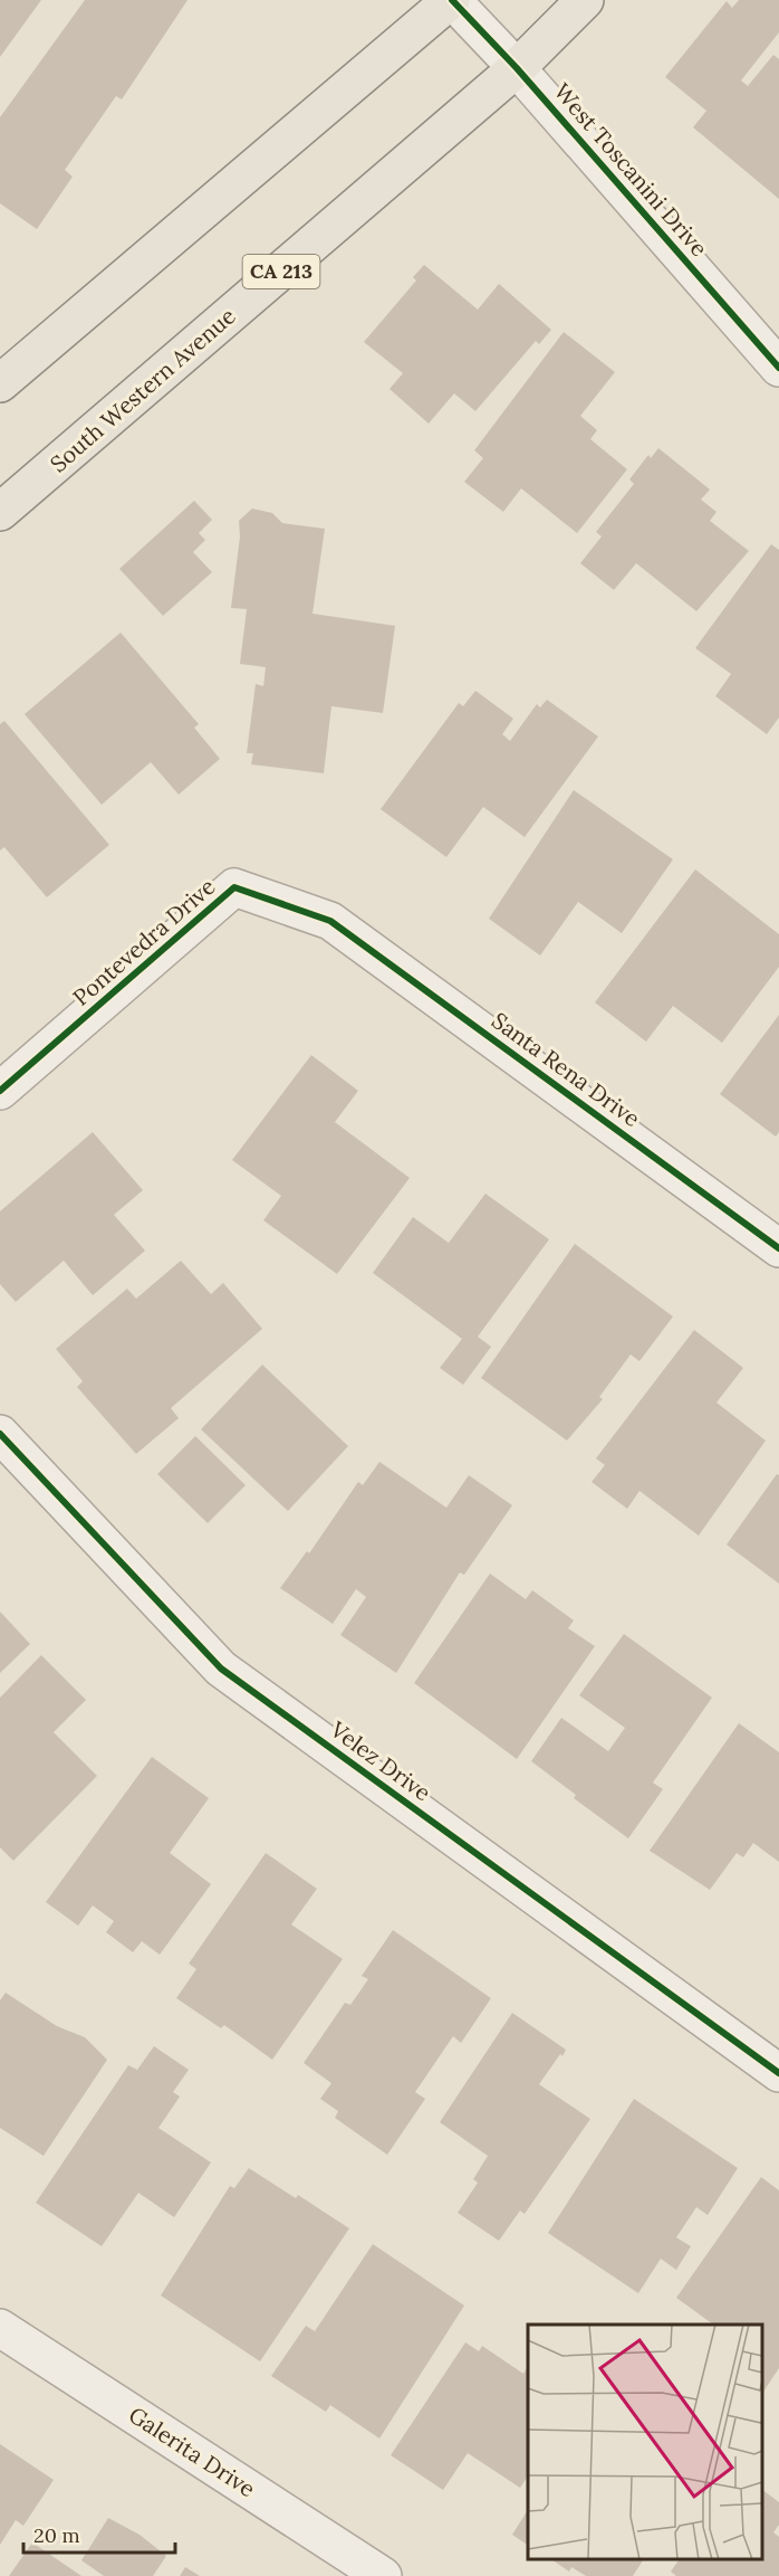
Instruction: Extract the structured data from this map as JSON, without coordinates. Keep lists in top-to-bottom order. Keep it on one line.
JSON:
{"streets":{"main road":["CA 213","South Western Avenue"],"street":["West Toscanini Drive","Pontevedra Drive","Santa Rena Drive","Velez Drive","Galerita Drive"]},"crossings":[["West Toscanini Drive","South Western Avenue"],["Pontevedra Drive","Santa Rena Drive"]],"scale_bar":"20 m"}
